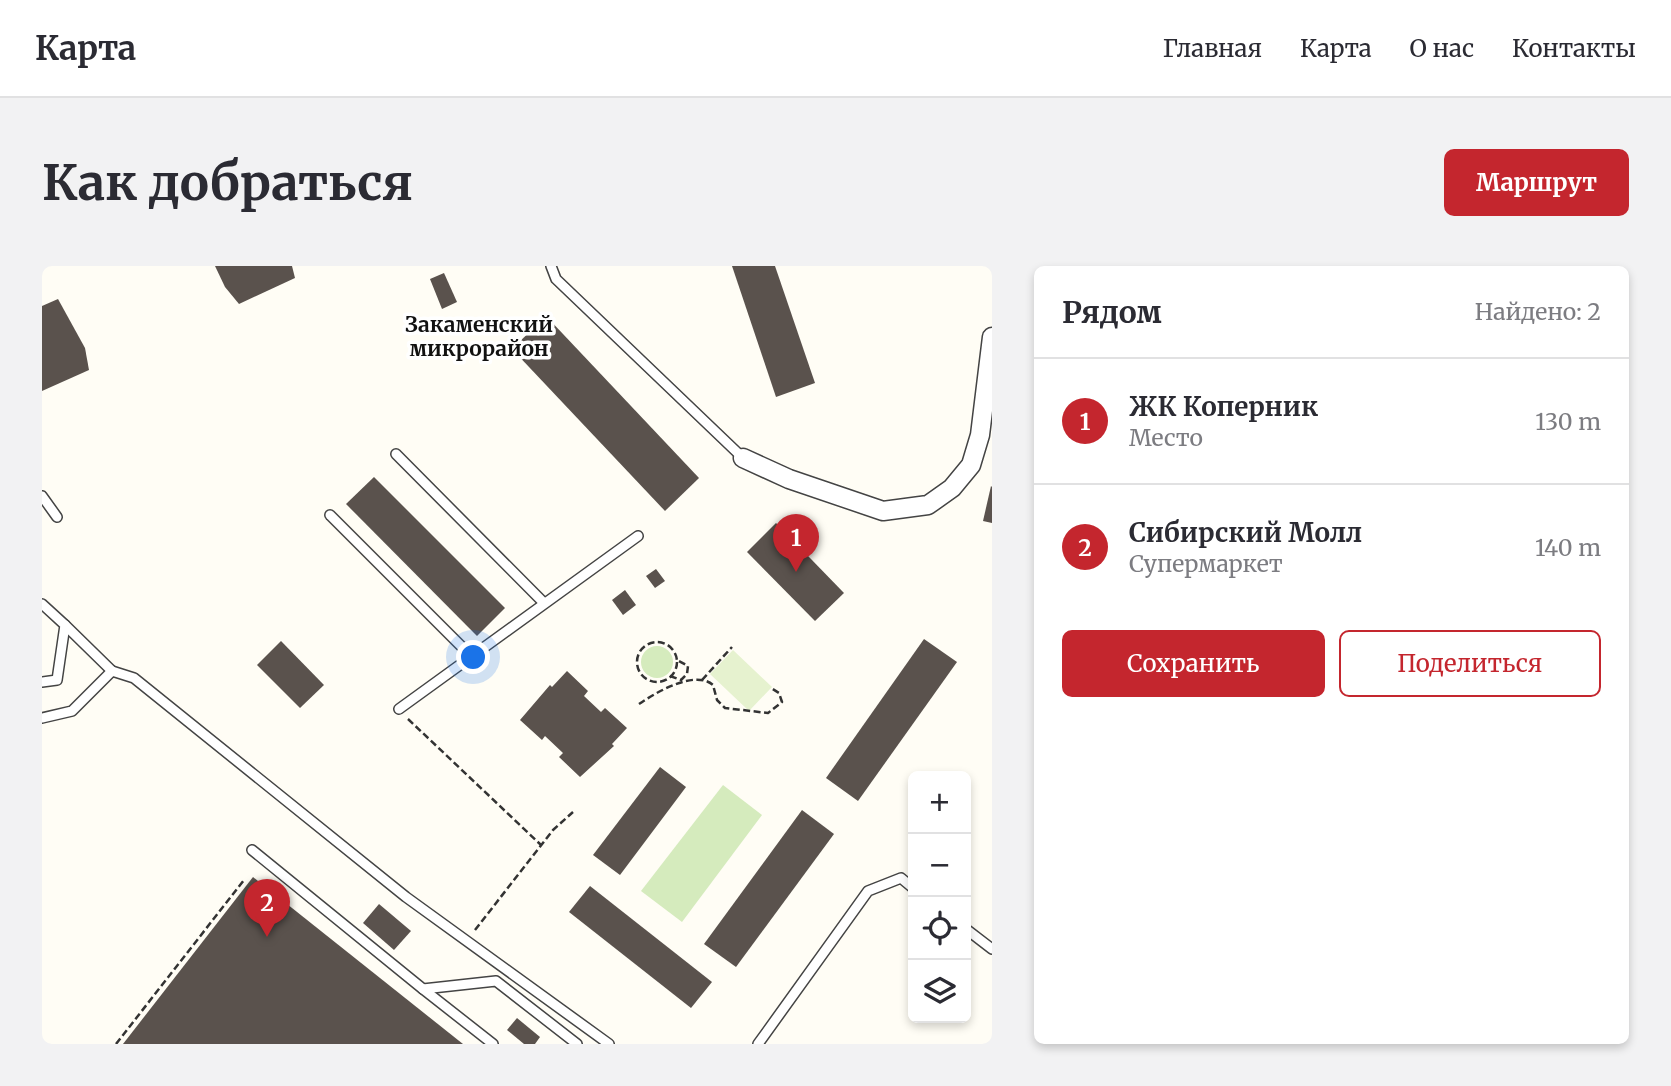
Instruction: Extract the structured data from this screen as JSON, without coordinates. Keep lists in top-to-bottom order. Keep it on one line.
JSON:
{"districts":["Закаменский микрорайон"],"page":{"header":"Карта","nav":["Главная","Карта","О нас","Контакты"],"buttons":["Маршрут",["Сохранить","Поделиться"]],"title":"Как добраться","heading":["Рядом","Найдено: 2"],"list":[{"mark":"1","name":"ЖК Коперник","note":"Место","value":"130 m"},{"mark":"2","name":"Сибирский Молл","note":"Супермаркет","value":"140 m"}],"pins":["1","2"],"map_buttons":["+","−"]}}
